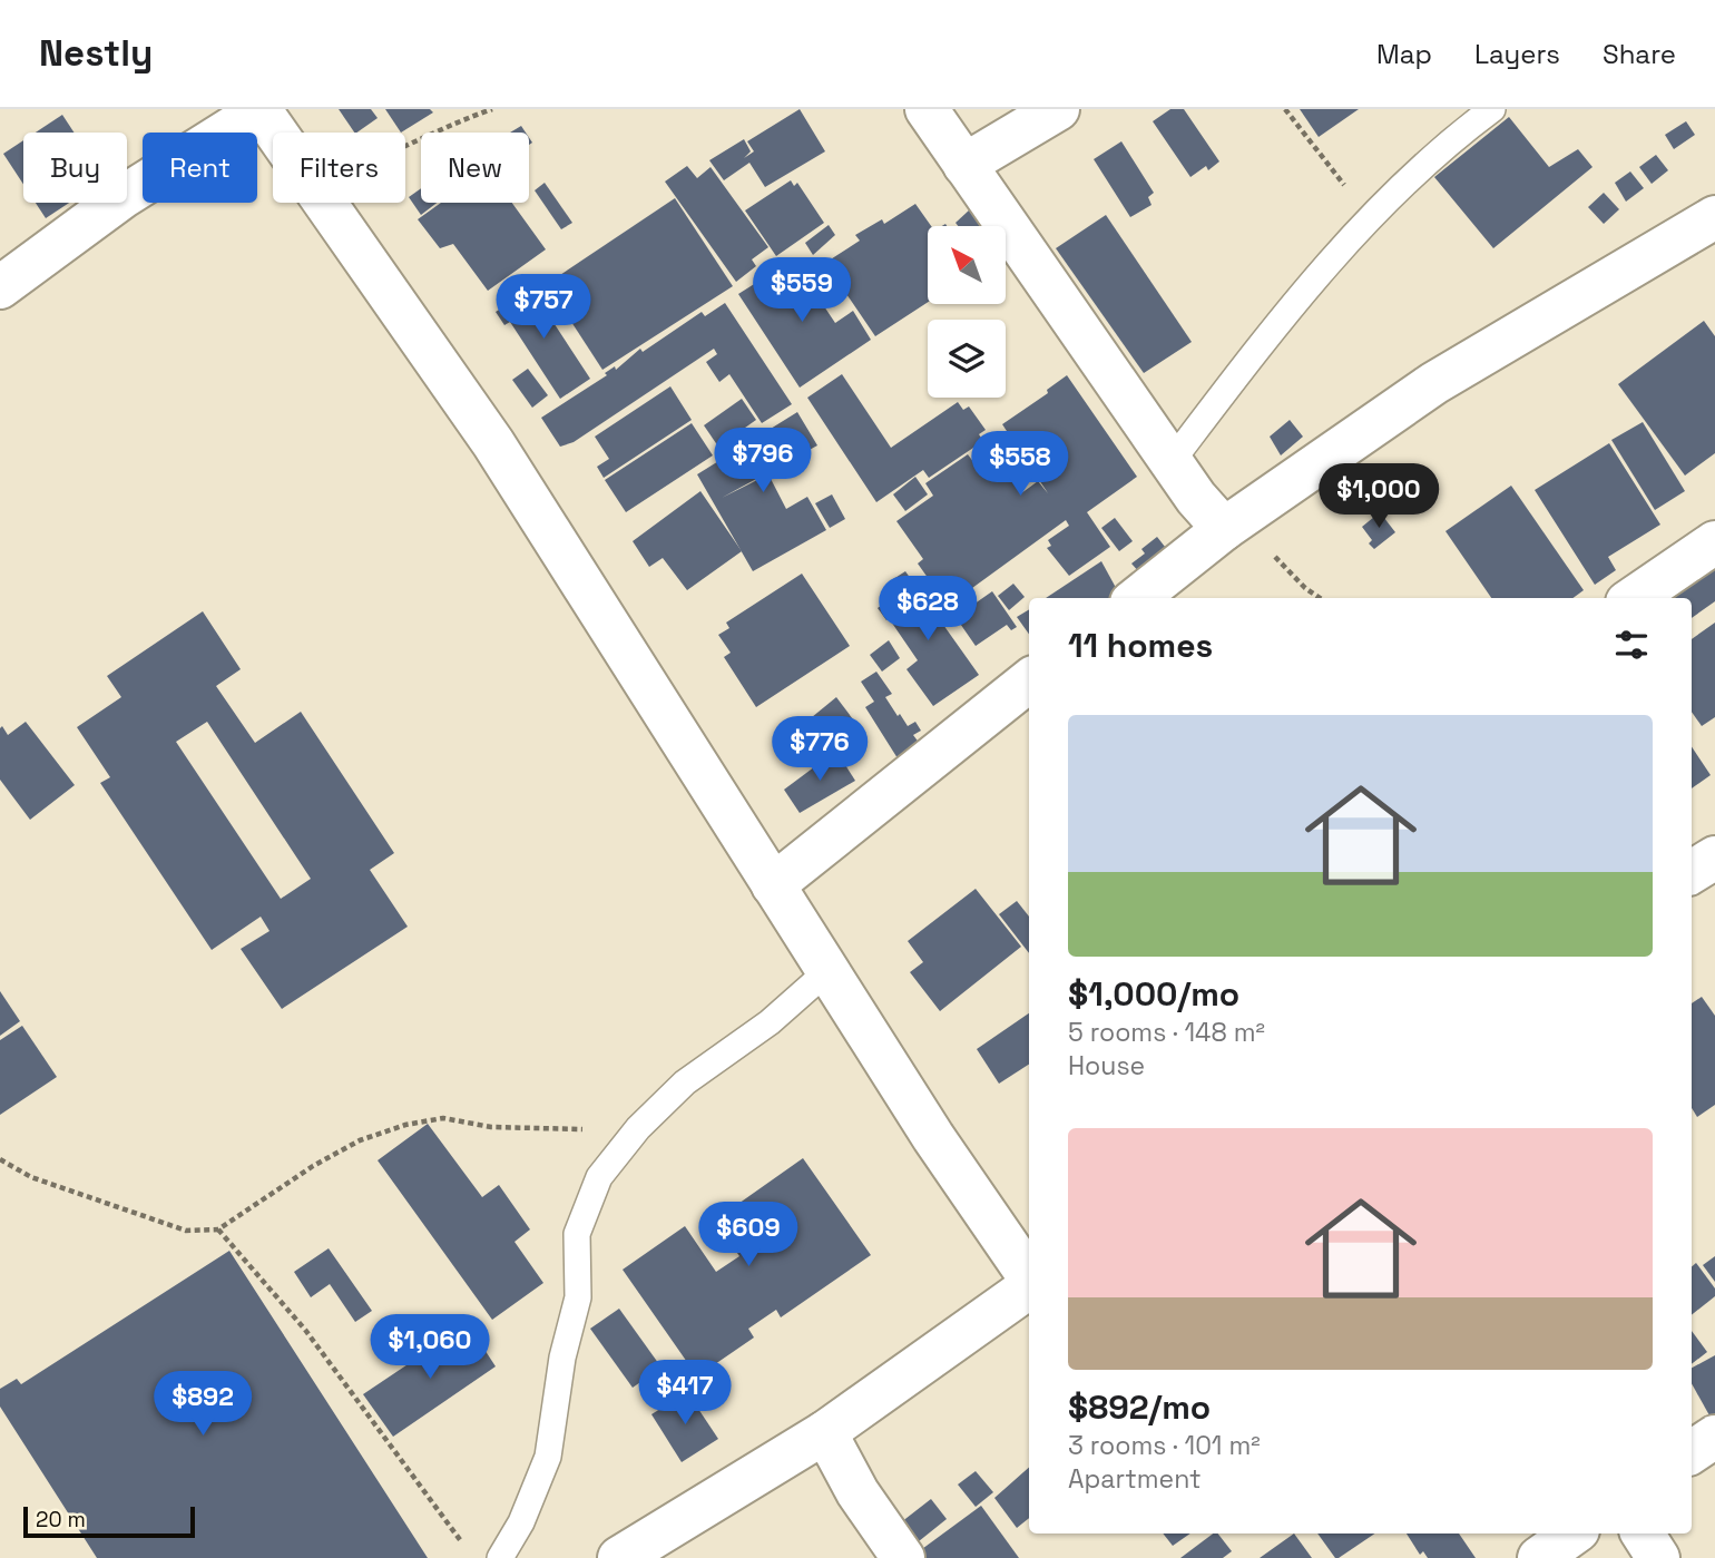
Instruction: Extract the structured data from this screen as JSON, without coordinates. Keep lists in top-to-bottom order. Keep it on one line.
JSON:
{"scale_bar":"20 m","north":"top left","page":{"header":"Nestly","nav":["Map","Layers","Share"],"chip":["Buy","Rent","Filters","New"],"price":["$559","$757","$796","$558","$1,000","$628","$776","$609","$1,060","$417","$892"],"heading":"11 homes","list":[{"name":"$1,000/mo","note":"5 rooms · 148 m² · House"},{"name":"$892/mo","note":"3 rooms · 101 m² · Apartment"}],"scale":"20 m"}}
